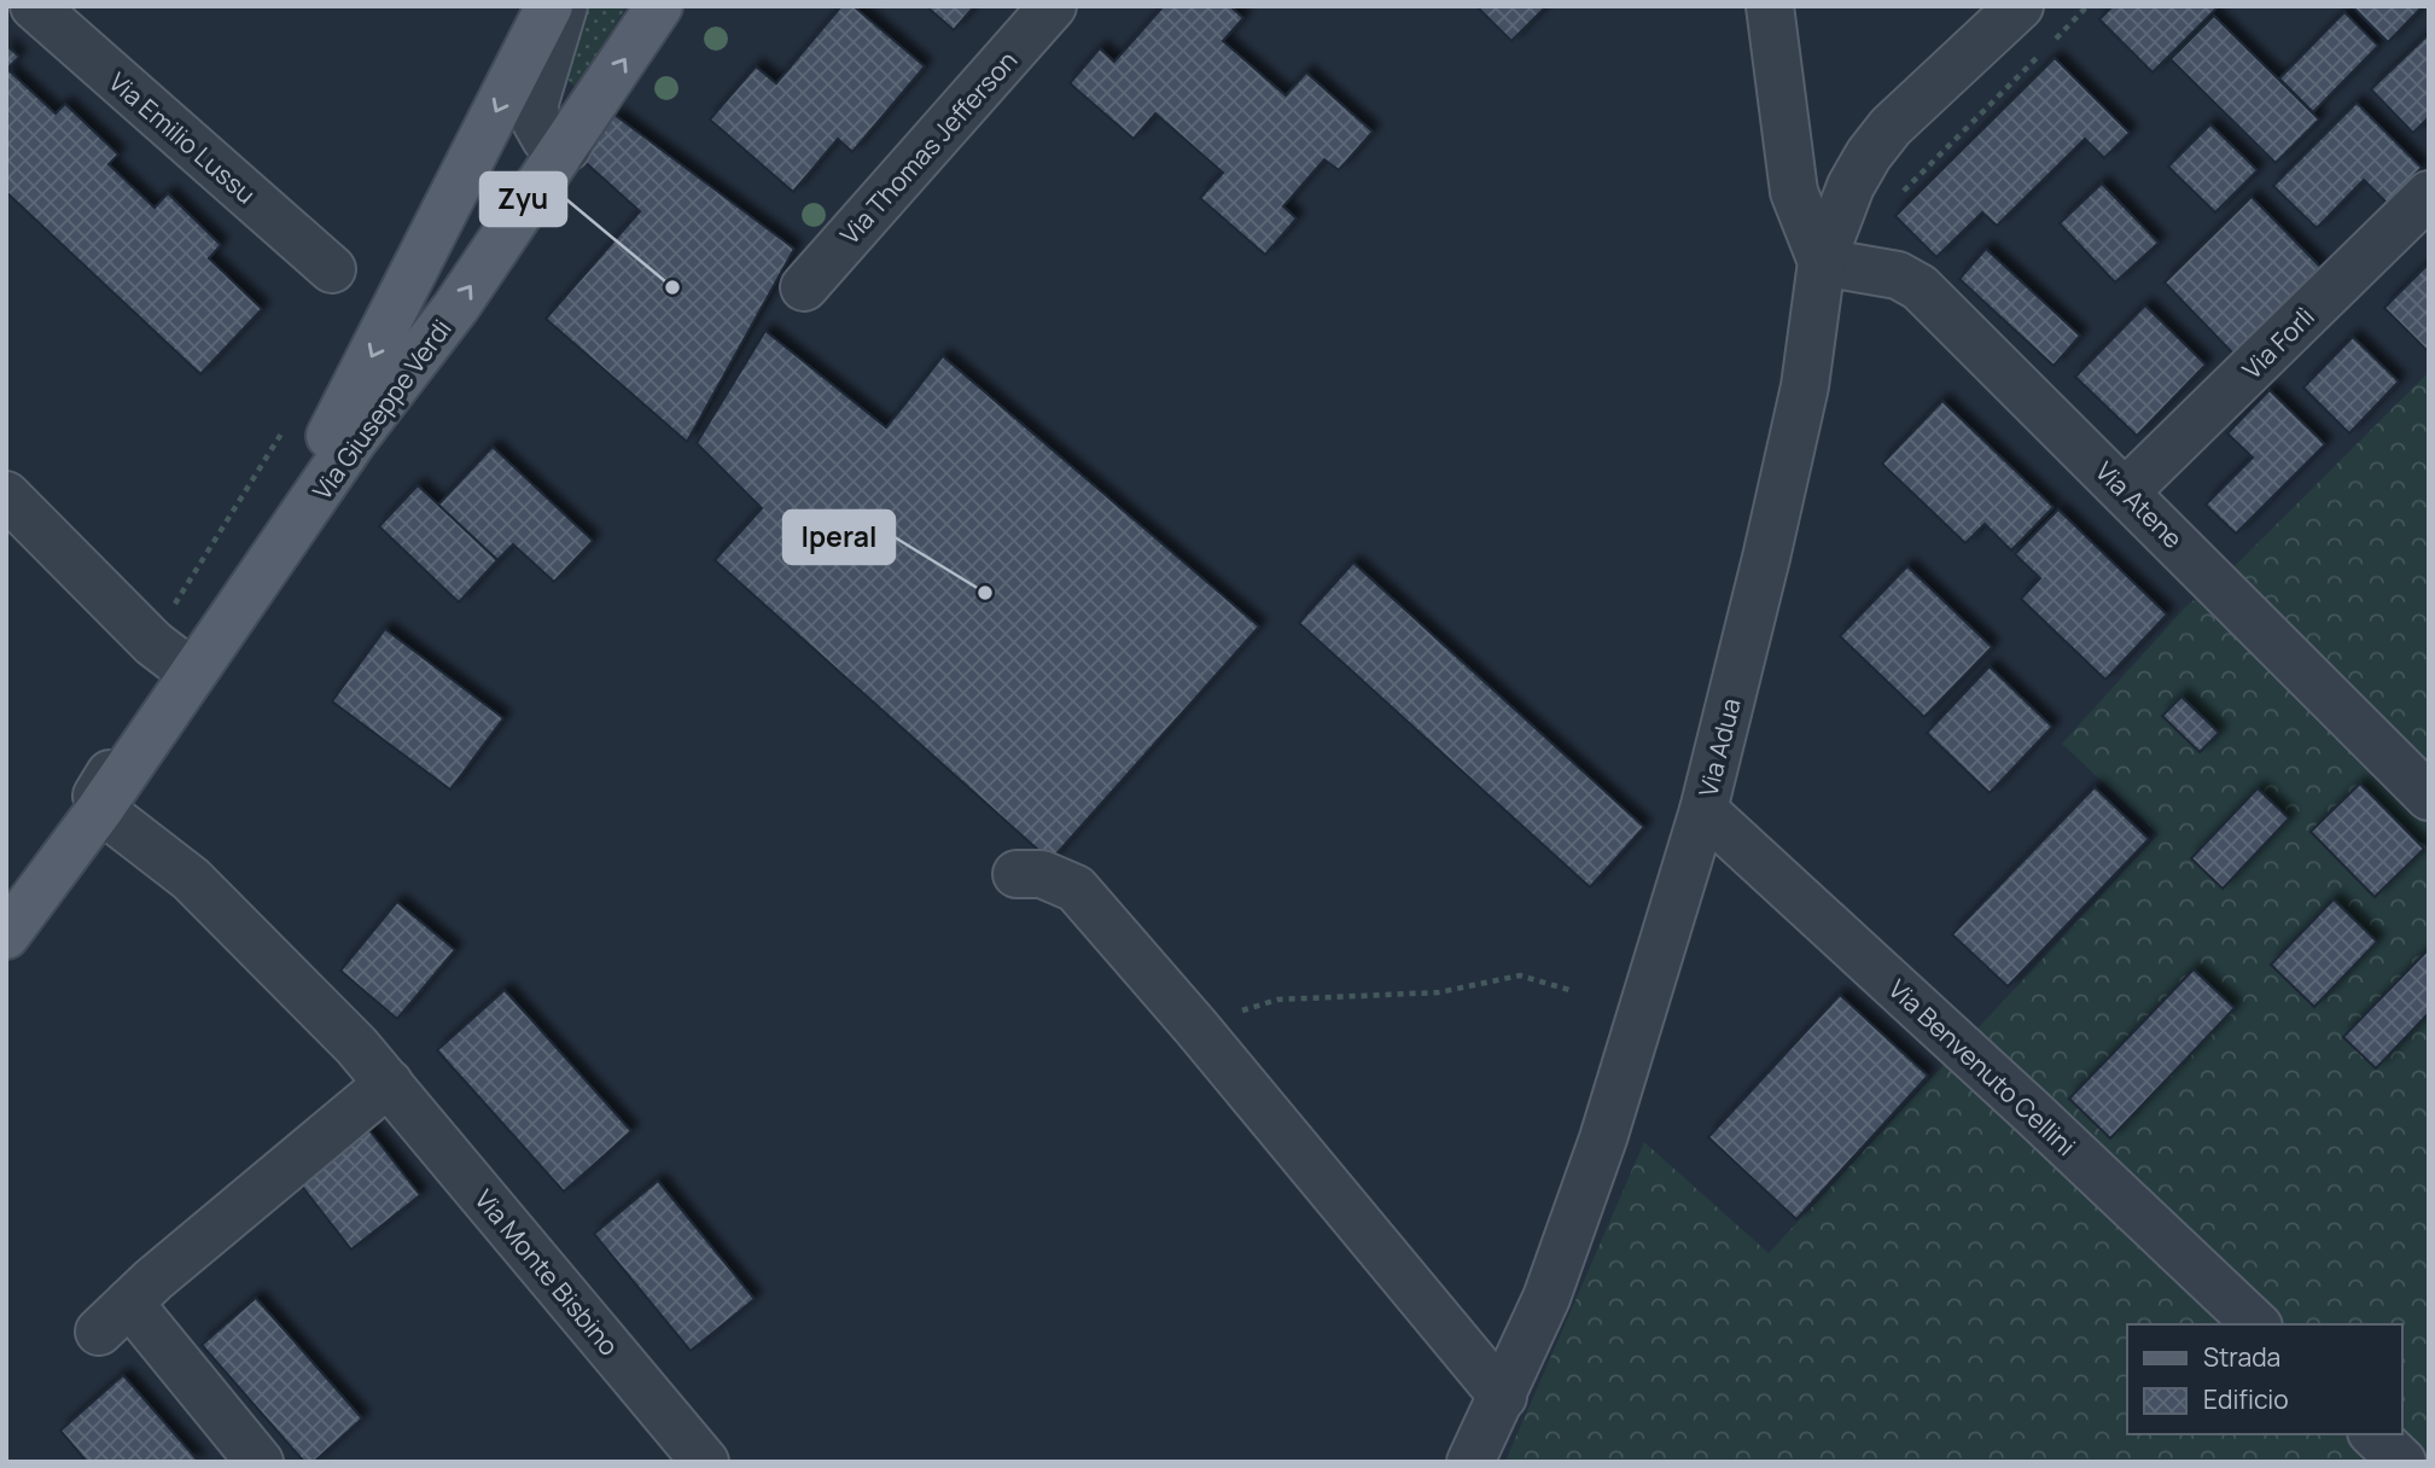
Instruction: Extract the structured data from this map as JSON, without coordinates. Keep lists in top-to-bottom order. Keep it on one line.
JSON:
{"streets":{"main road":["Via Giuseppe Verdi"],"street":["Via Emilio Lussu","Via Thomas Jefferson","Via Forlì","Via Atene","Via Adua","Via Benvenuto Cellini","Via Monte Bisbino"]},"crossings":[["Via Forlì","Via Atene"],["Via Giuseppe Verdi","Via Monte Bisbino"],["Via Atene","Via Adua"],["Via Adua","Via Benvenuto Cellini"]],"places":["Zyu","Iperal"],"legend":["Strada","Edificio"]}
